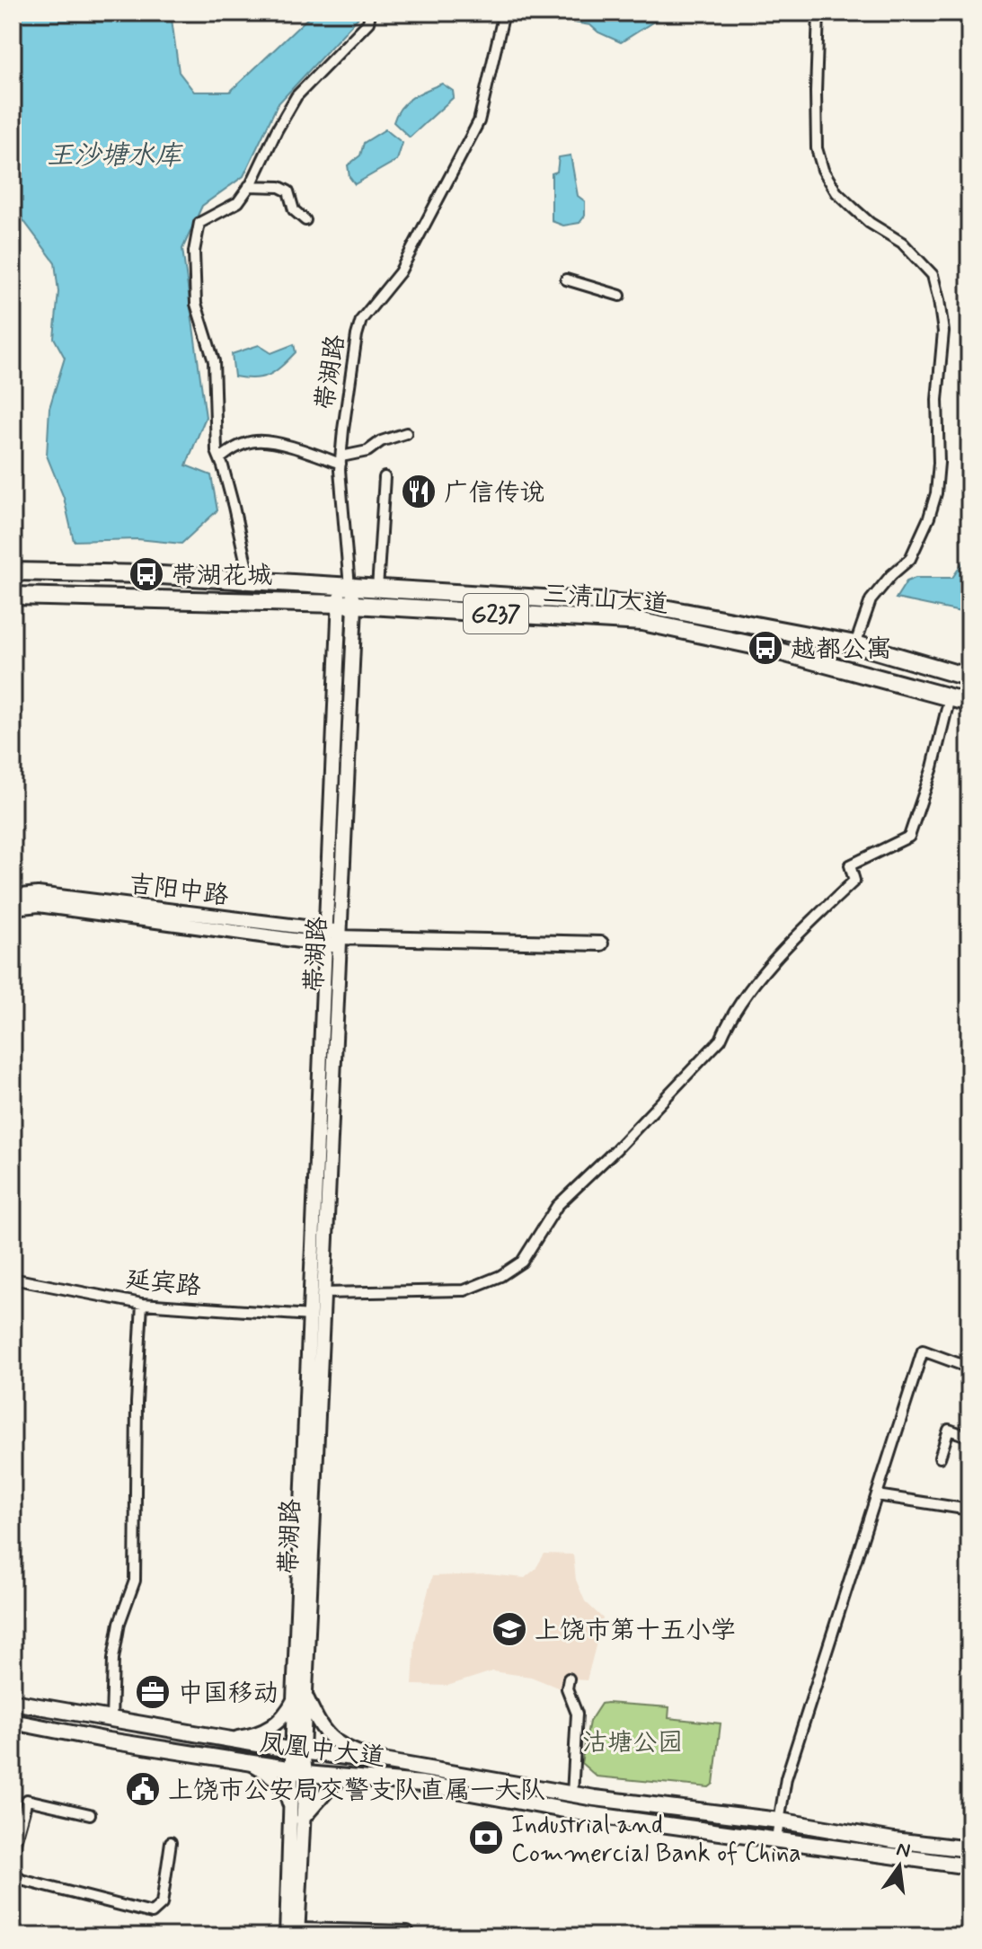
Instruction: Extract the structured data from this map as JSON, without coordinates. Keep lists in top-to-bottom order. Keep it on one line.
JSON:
{"streets":{"highway":["三清山大道","G237"],"main road":["带湖路","吉阳中路","凤凰中大道"],"street":["延宾路"]},"crossings":[["带湖路","三清山大道"],["带湖路","吉阳中路"],["带湖路","延宾路"],["带湖路","凤凰中大道"]],"water":["王沙塘水库"],"parks":["沽塘公园"],"places":{"restaurant":["广信传说"],"bus stop":["带湖花城","越都公寓"],"school or university":["上饶市第十五小学"],"office":["中国移动"],"public building":["上饶市公安局交警支队直属一大队"],"bank":["Industrial and Commercial Bank of China"]},"north":"top"}
